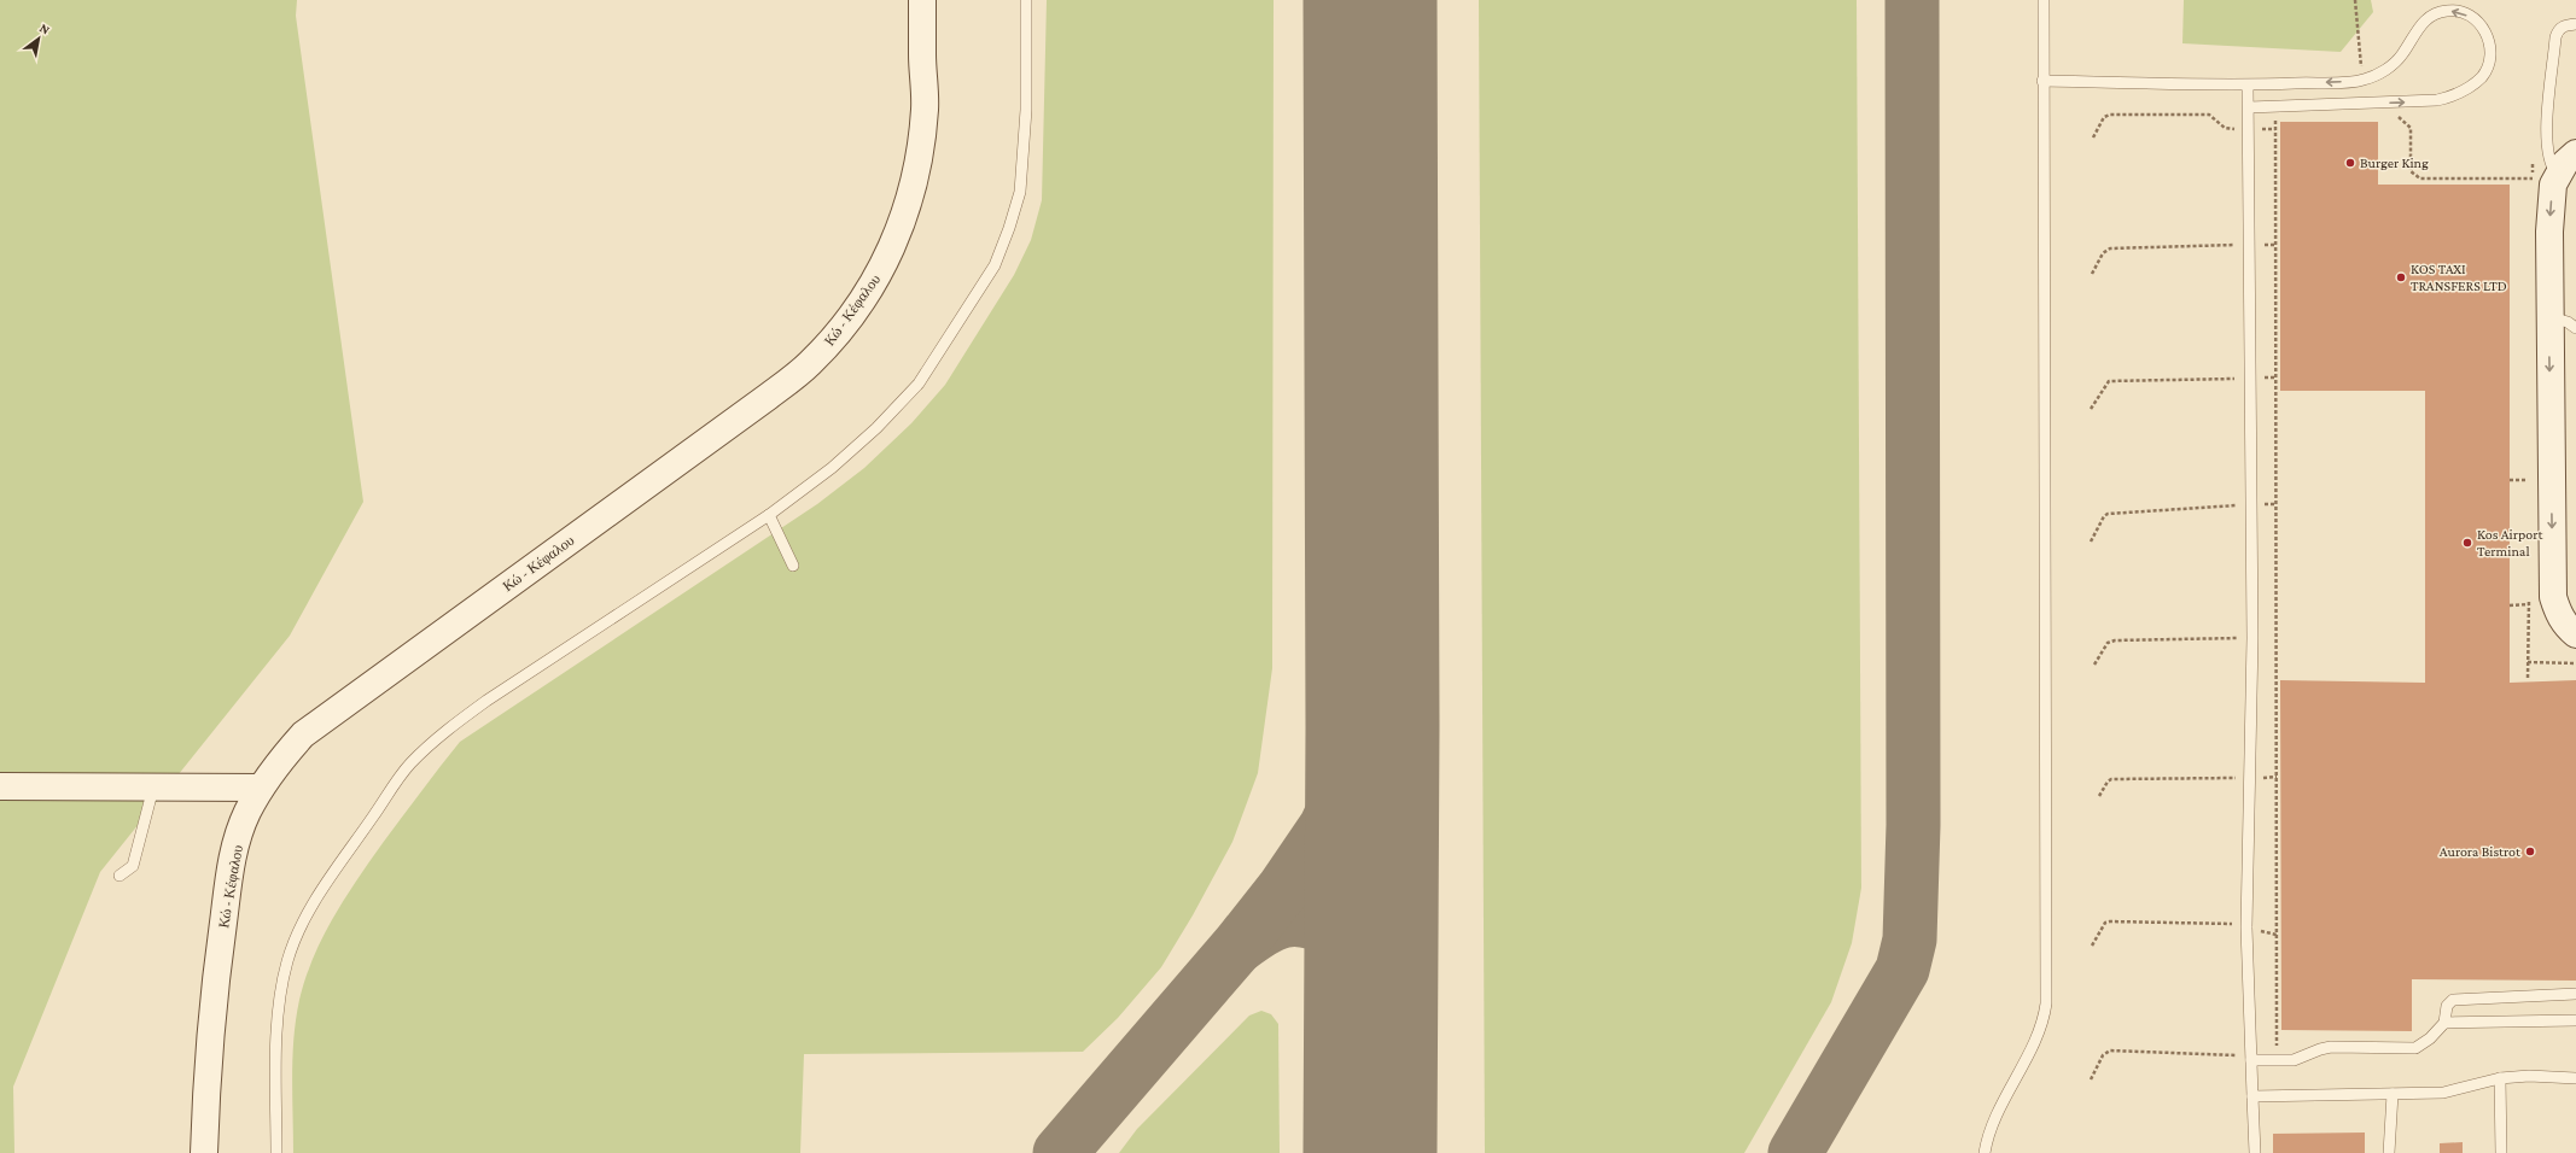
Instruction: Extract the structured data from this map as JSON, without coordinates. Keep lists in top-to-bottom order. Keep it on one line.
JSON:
{"streets":{"main road":["Κώ - Κέφαλου"]},"places":["Burger King","KOS TAXI TRANSFERS LTD","Kos Airport Terminal","Aurora Bistrot"],"north":"top right"}
